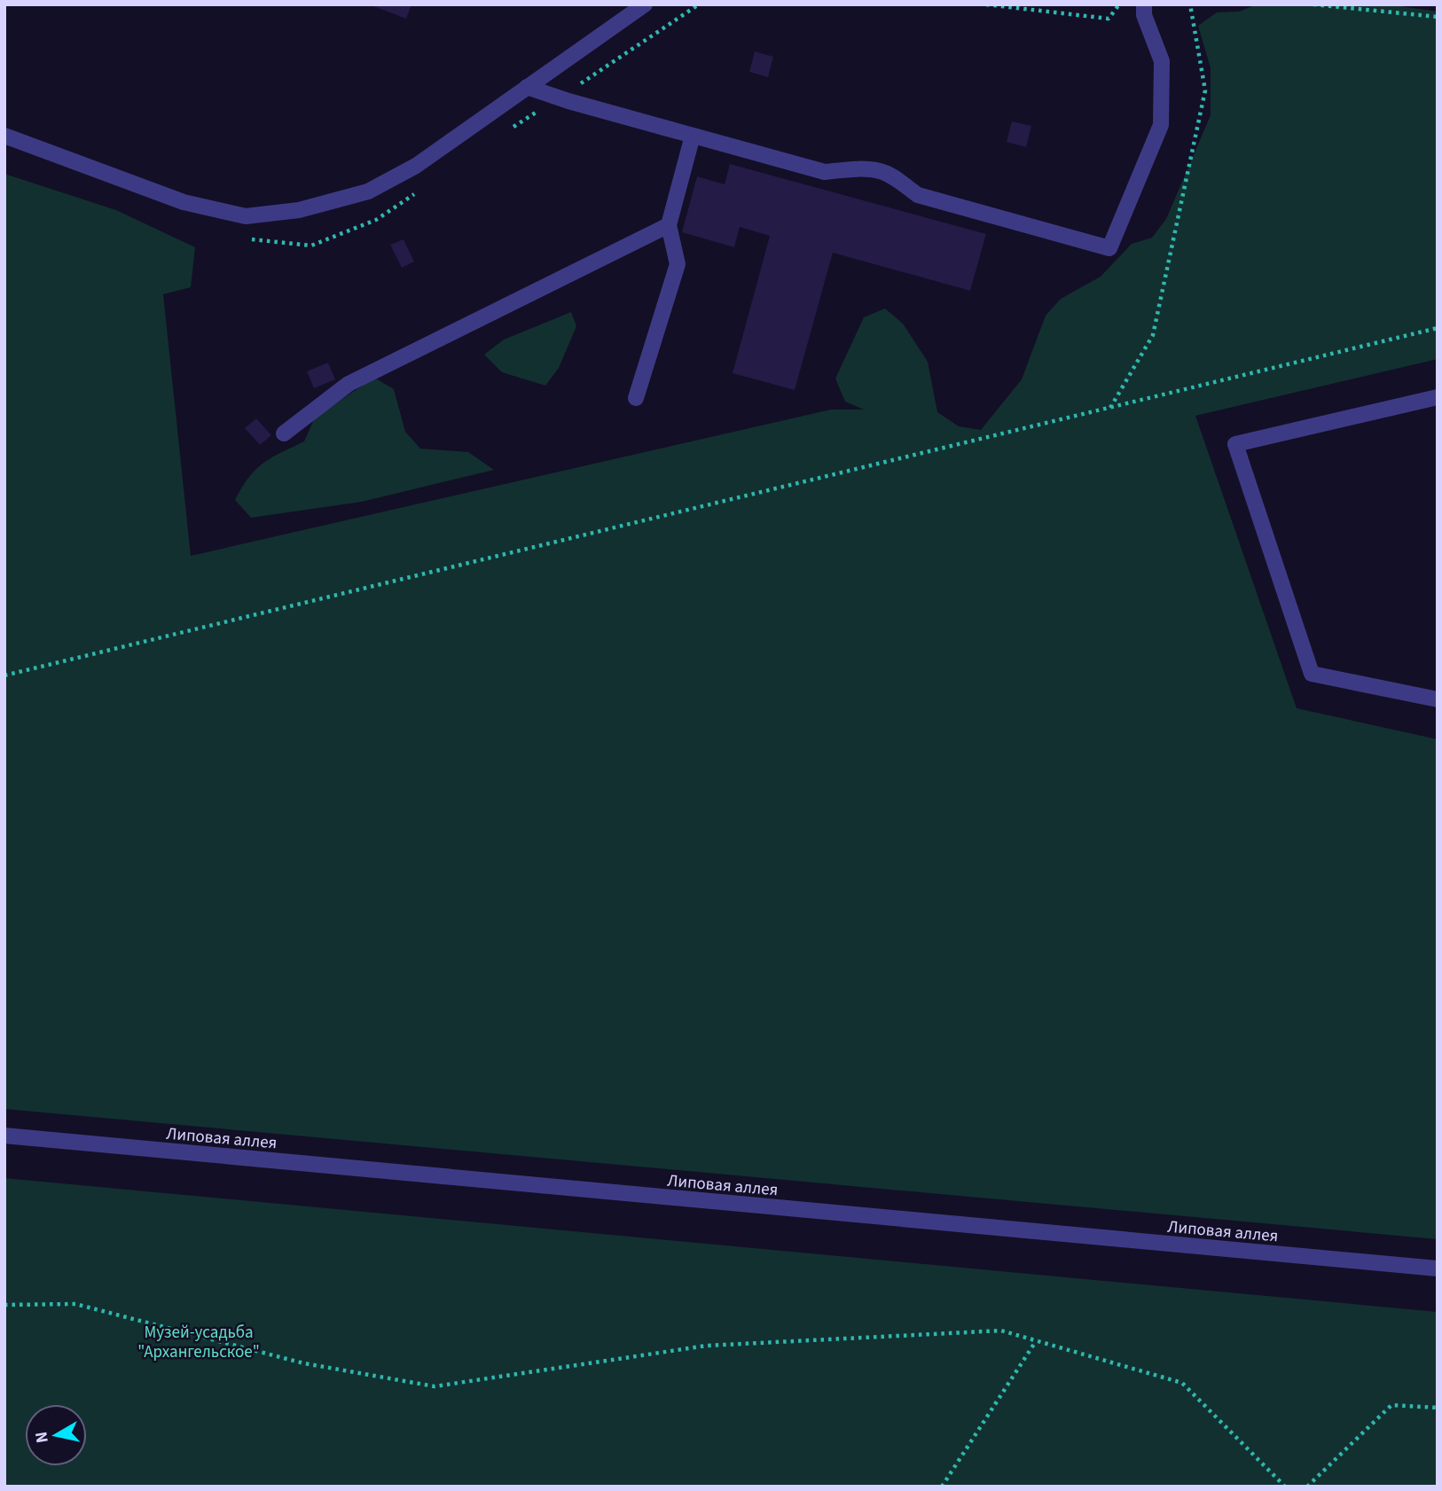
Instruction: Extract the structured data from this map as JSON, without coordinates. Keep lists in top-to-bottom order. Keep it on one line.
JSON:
{"streets":{"street":["Липовая аллея"]},"parks":["Музей-усадьба \"Архангельское\""],"north":"left"}
